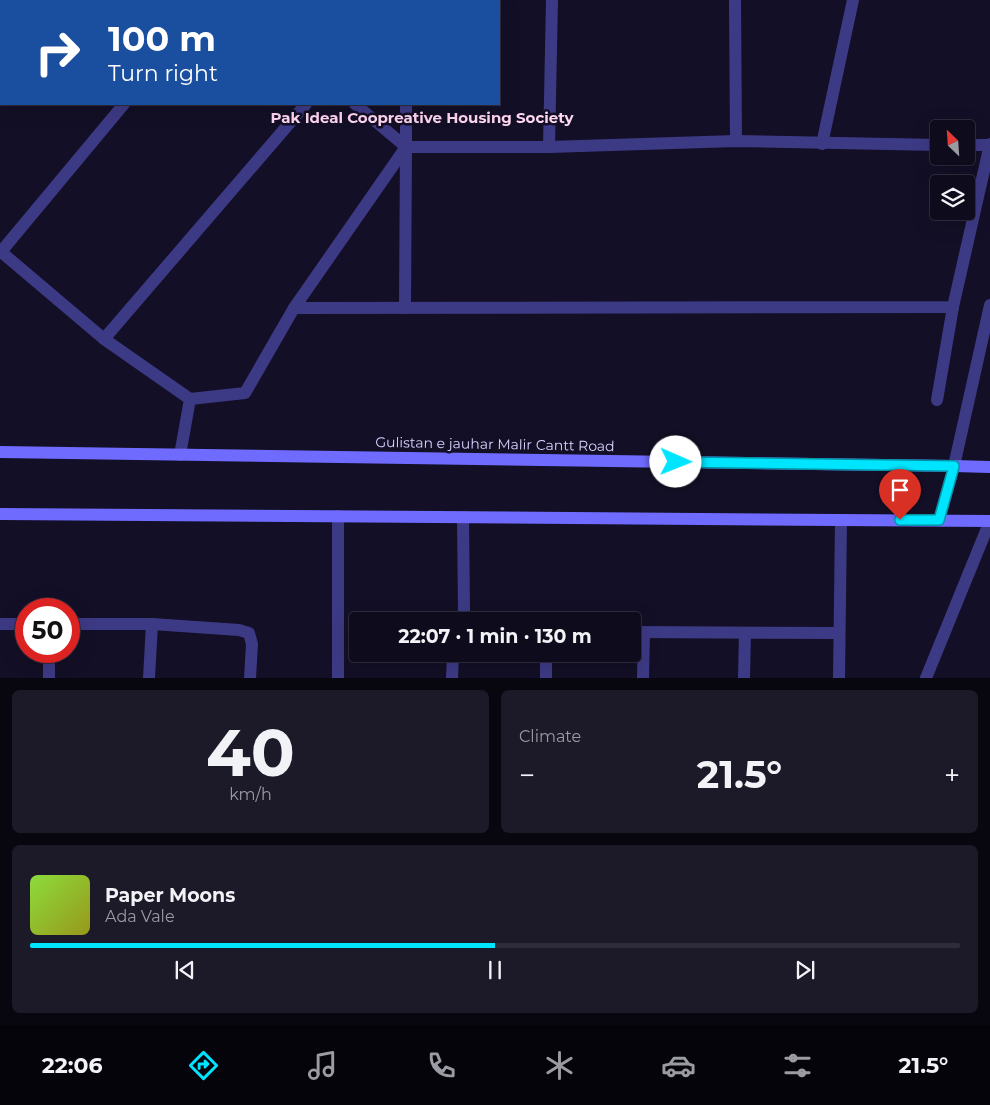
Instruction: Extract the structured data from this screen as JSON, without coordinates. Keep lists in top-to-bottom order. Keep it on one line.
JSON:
{"streets":{"main road":["Gulistan e jauhar Malir Cantt Road"]},"districts":["Pak Ideal Coopreative Housing Society"],"north":"top left","page":{"turn":["100 m","Turn right"],"limit":"50","trip":"22:07 · 1 min · 130 m","tile":[["40","km/h"],"Climate"],"heat":["−","21.5°","+"],"song":["Paper Moons","Ada Vale"],"tabs":["22:06","21.5°"]}}
